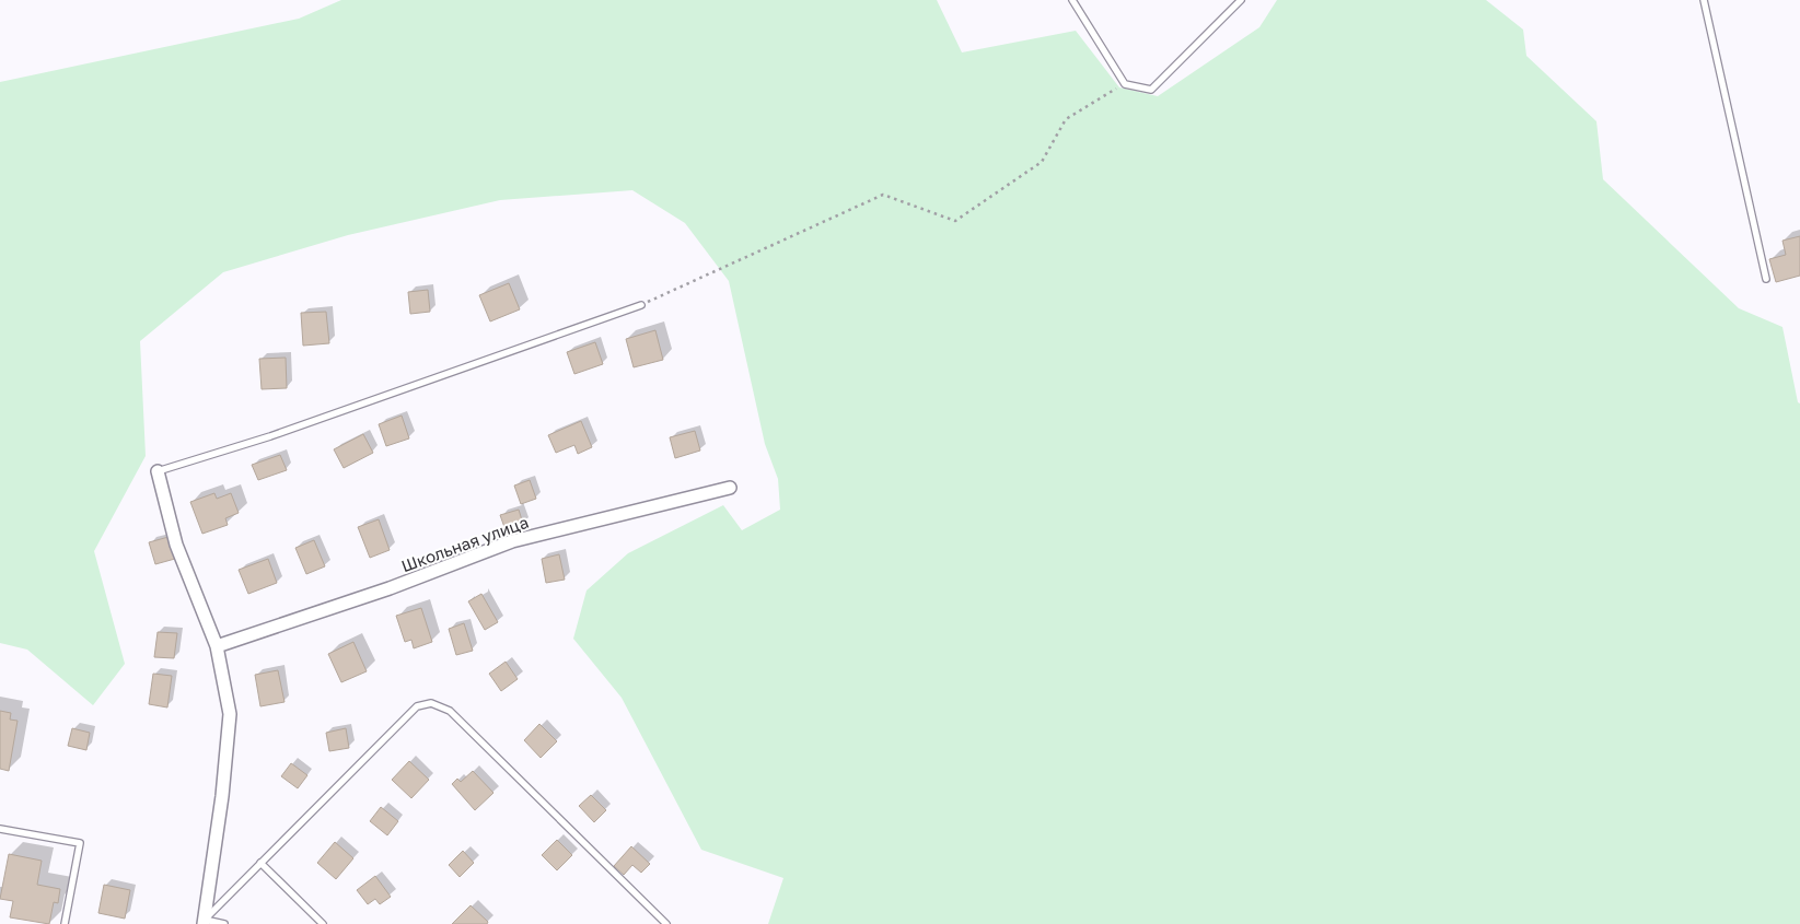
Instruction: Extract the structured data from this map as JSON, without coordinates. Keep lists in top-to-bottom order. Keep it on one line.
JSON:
{"streets":{"street":["Школьная улица"]}}
